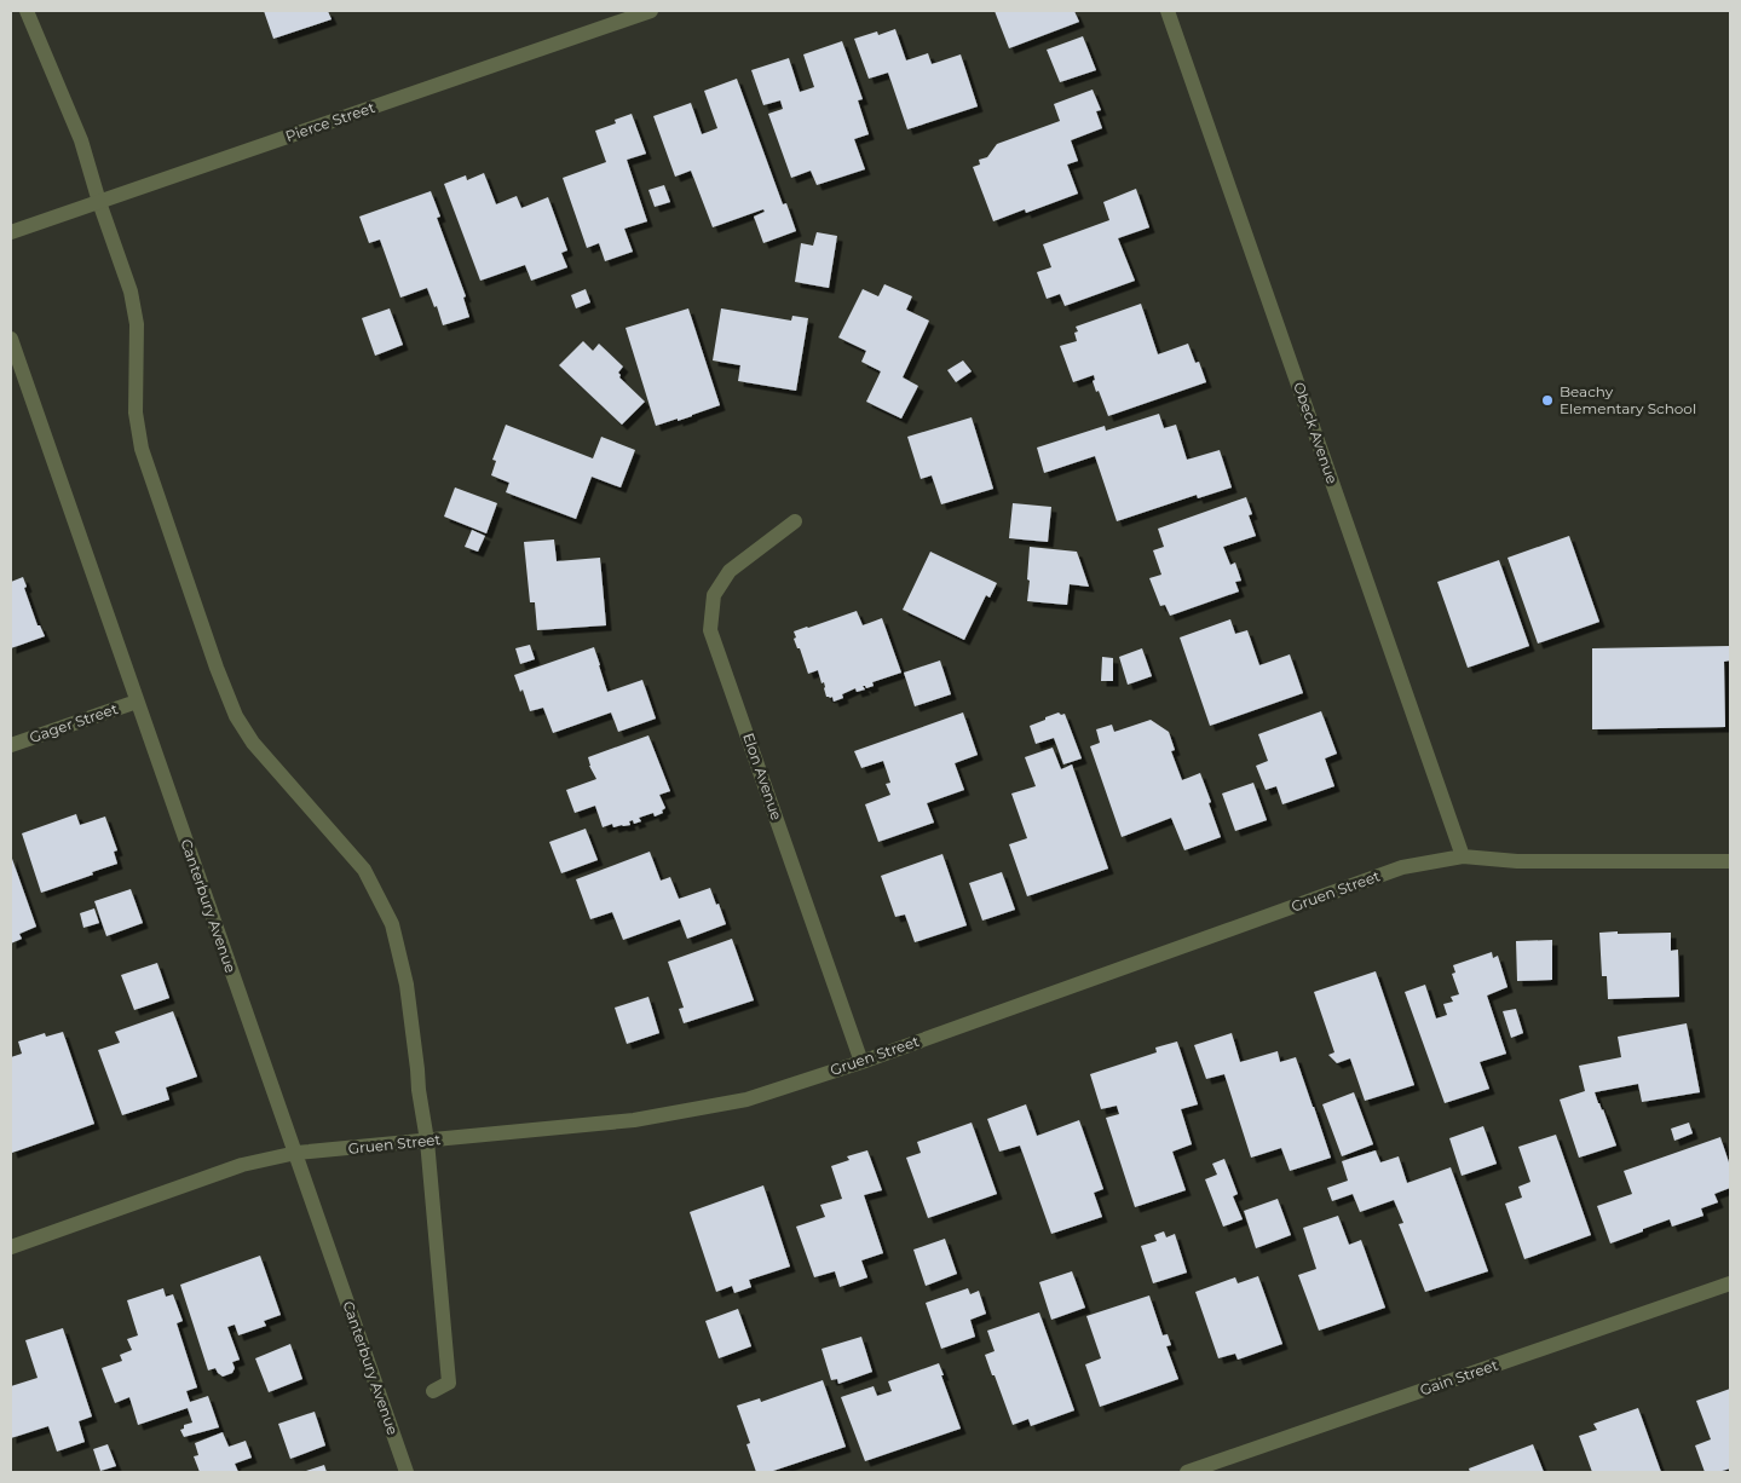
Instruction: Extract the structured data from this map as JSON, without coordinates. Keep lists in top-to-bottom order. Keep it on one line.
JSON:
{"streets":{"street":["Pierce Street","Obeck Avenue","Gager Street","Elon Avenue","Gruen Street","Canterbury Avenue","Gain Street"]},"crossings":[["Obeck Avenue","Gruen Street"],["Gager Street","Canterbury Avenue"],["Elon Avenue","Gruen Street"],["Gruen Street","Canterbury Avenue"]],"places":["Beachy Elementary School"]}
